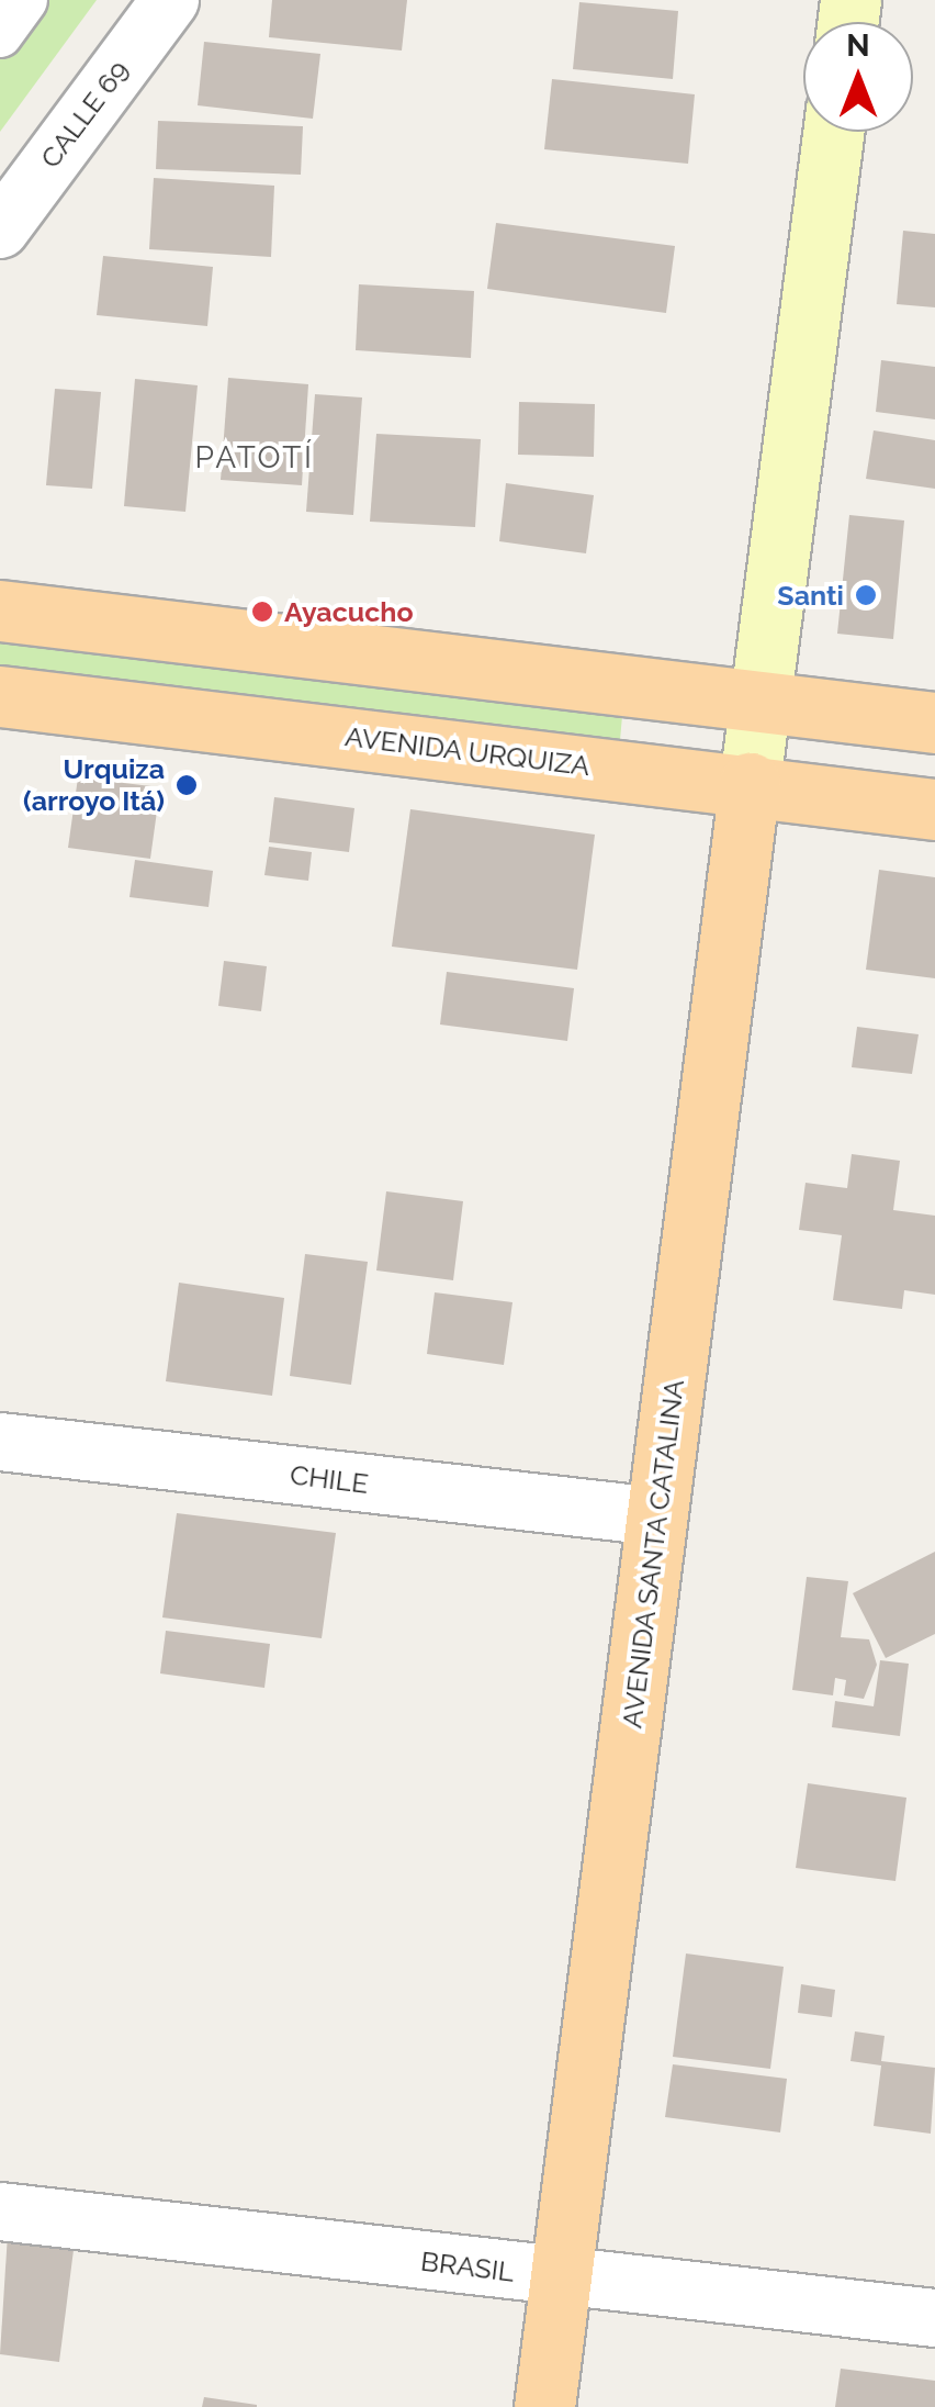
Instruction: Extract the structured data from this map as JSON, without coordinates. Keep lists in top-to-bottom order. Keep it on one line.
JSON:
{"streets":{"main road":["AVENIDA URQUIZA","AVENIDA SANTA CATALINA"],"street":["CALLE 69","CHILE","BRASIL"]},"crossings":[["AVENIDA URQUIZA","AVENIDA SANTA CATALINA"],["CHILE","AVENIDA SANTA CATALINA"],["AVENIDA SANTA CATALINA","BRASIL"]],"districts":["PATOTÍ"],"places":["Santi","Ayacucho","Urquiza (arroyo Itá)"],"north":"top"}
